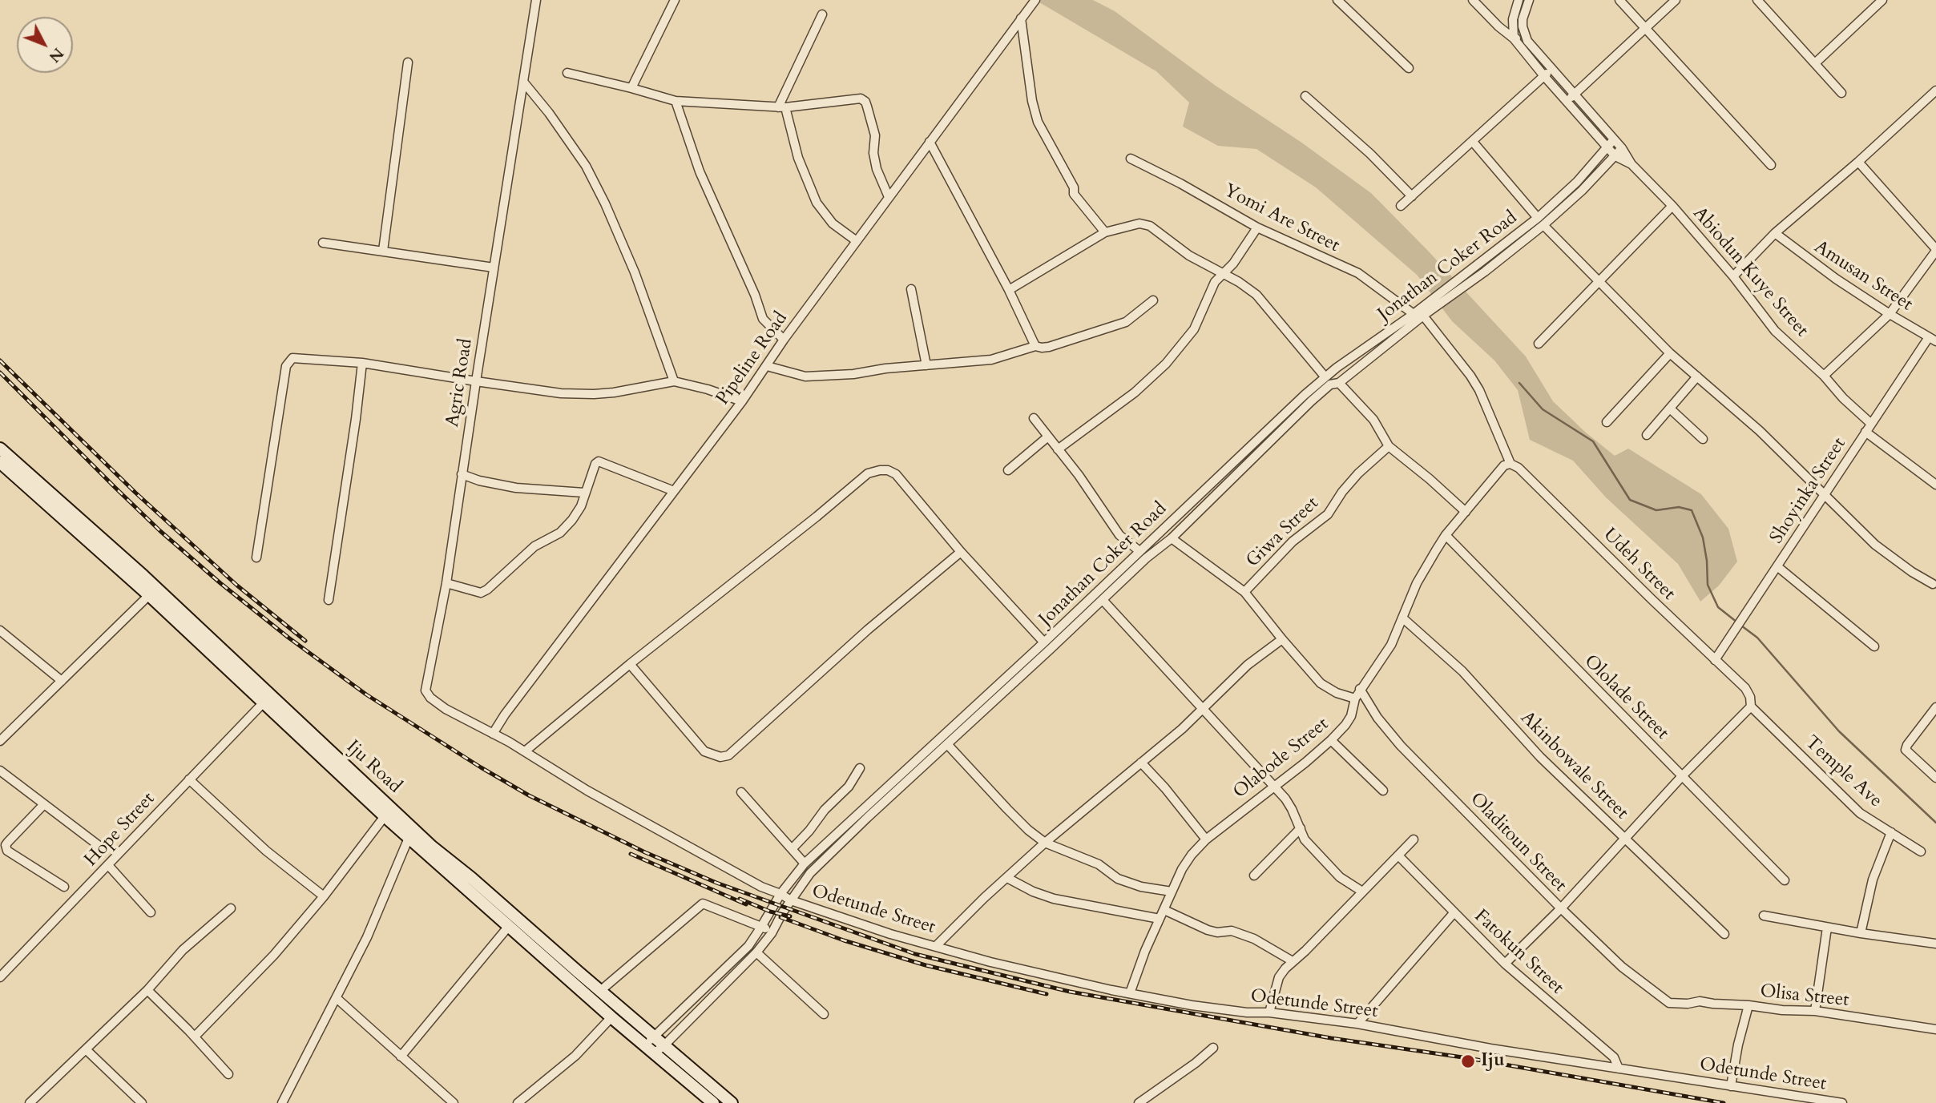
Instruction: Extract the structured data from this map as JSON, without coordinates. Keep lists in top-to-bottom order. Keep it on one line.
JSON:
{"streets":{"main road":["Iju Road"],"street":["Yomi Are Street","Jonathan Coker Road","Abiodun Kuye Street","Amusan Street","Pipeline Road","Agric Road","Shoyinka Street","Giwa Street","Udeh Street","Ololade Street","Olabode Street","Akinbowale Street","Temple Ave","Hope Street","Oladitoun Street","Odetunde Street","Fatokun Street","Olisa Street"]},"crossings":[["Yomi Are Street","Jonathan Coker Road"],["Jonathan Coker Road","Abiodun Kuye Street"],["Jonathan Coker Road","Iju Road"],["Jonathan Coker Road","Odetunde Street"],["Abiodun Kuye Street","Shoyinka Street"],["Amusan Street","Shoyinka Street"],["Pipeline Road","Agric Road"],["Pipeline Road","Odetunde Street"],["Agric Road","Odetunde Street"],["Shoyinka Street","Udeh Street"],["Udeh Street","Olabode Street"],["Udeh Street","Temple Ave"],["Ololade Street","Olabode Street"],["Olabode Street","Akinbowale Street"],["Olabode Street","Oladitoun Street"],["Olabode Street","Odetunde Street"],["Iju Road","Hope Street"],["Oladitoun Street","Olisa Street"],["Odetunde Street","Fatokun Street"]],"places":["Iju"],"north":"bottom right"}
